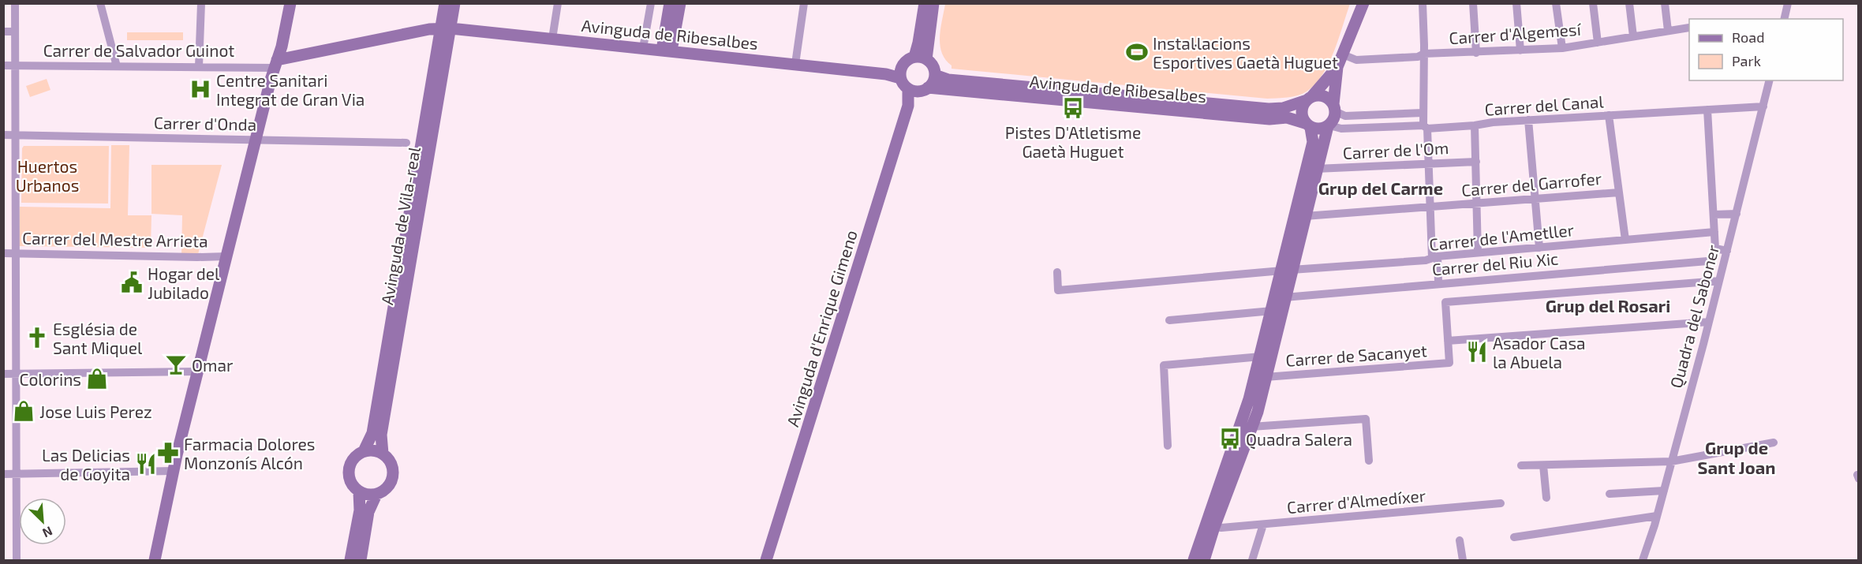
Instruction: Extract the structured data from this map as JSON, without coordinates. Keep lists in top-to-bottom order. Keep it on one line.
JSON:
{"streets":{"street":["Carrer d'Algemesí","Avinguda de Ribesalbes","Carrer de Salvador Guinot","Carrer del Canal","Carrer d'Onda","Carrer de l'Om","Carrer del Garrofer","Avinguda de Vila-real","Carrer de l'Ametller","Carrer del Mestre Arrieta","Carrer del Riu Xic","Quadra del Saboner","Avinguda d'Enrique Gimeno","Carrer de Sacanyet","Carrer d'Almedíxer"]},"crossings":[["Avinguda de Ribesalbes","Carrer de Salvador Guinot"],["Avinguda de Ribesalbes","Carrer del Canal"],["Avinguda de Ribesalbes","Avinguda de Vila-real"],["Avinguda de Ribesalbes","Avinguda d'Enrique Gimeno"],["Carrer de Salvador Guinot","Avinguda de Vila-real"],["Carrer del Canal","Quadra del Saboner"]],"districts":["Grup del Carme","Grup del Rosari","Grup de Sant Joan"],"parks":["Huertos Urbanos"],"places":{"sports":["Instal·lacions Esportives Gaetà Huguet"],"hospital":["Centre Sanitari Integrat de Gran Via"],"bus stop":["Pistes D'Atletisme Gaetà Huguet","Quadra Salera"],"public building":["Hogar del Jubilado"],"church":["Església de Sant Miquel"],"restaurant":["Asador Casa la Abuela","Las Delicias de Goyita"],"bar":["Omar"],"shop":["Colorins","Jose Luis Perez"],"pharmacy":["Farmacia Dolores Monzonís Alcón"]},"legend":["Road","Park"],"north":"bottom right"}
